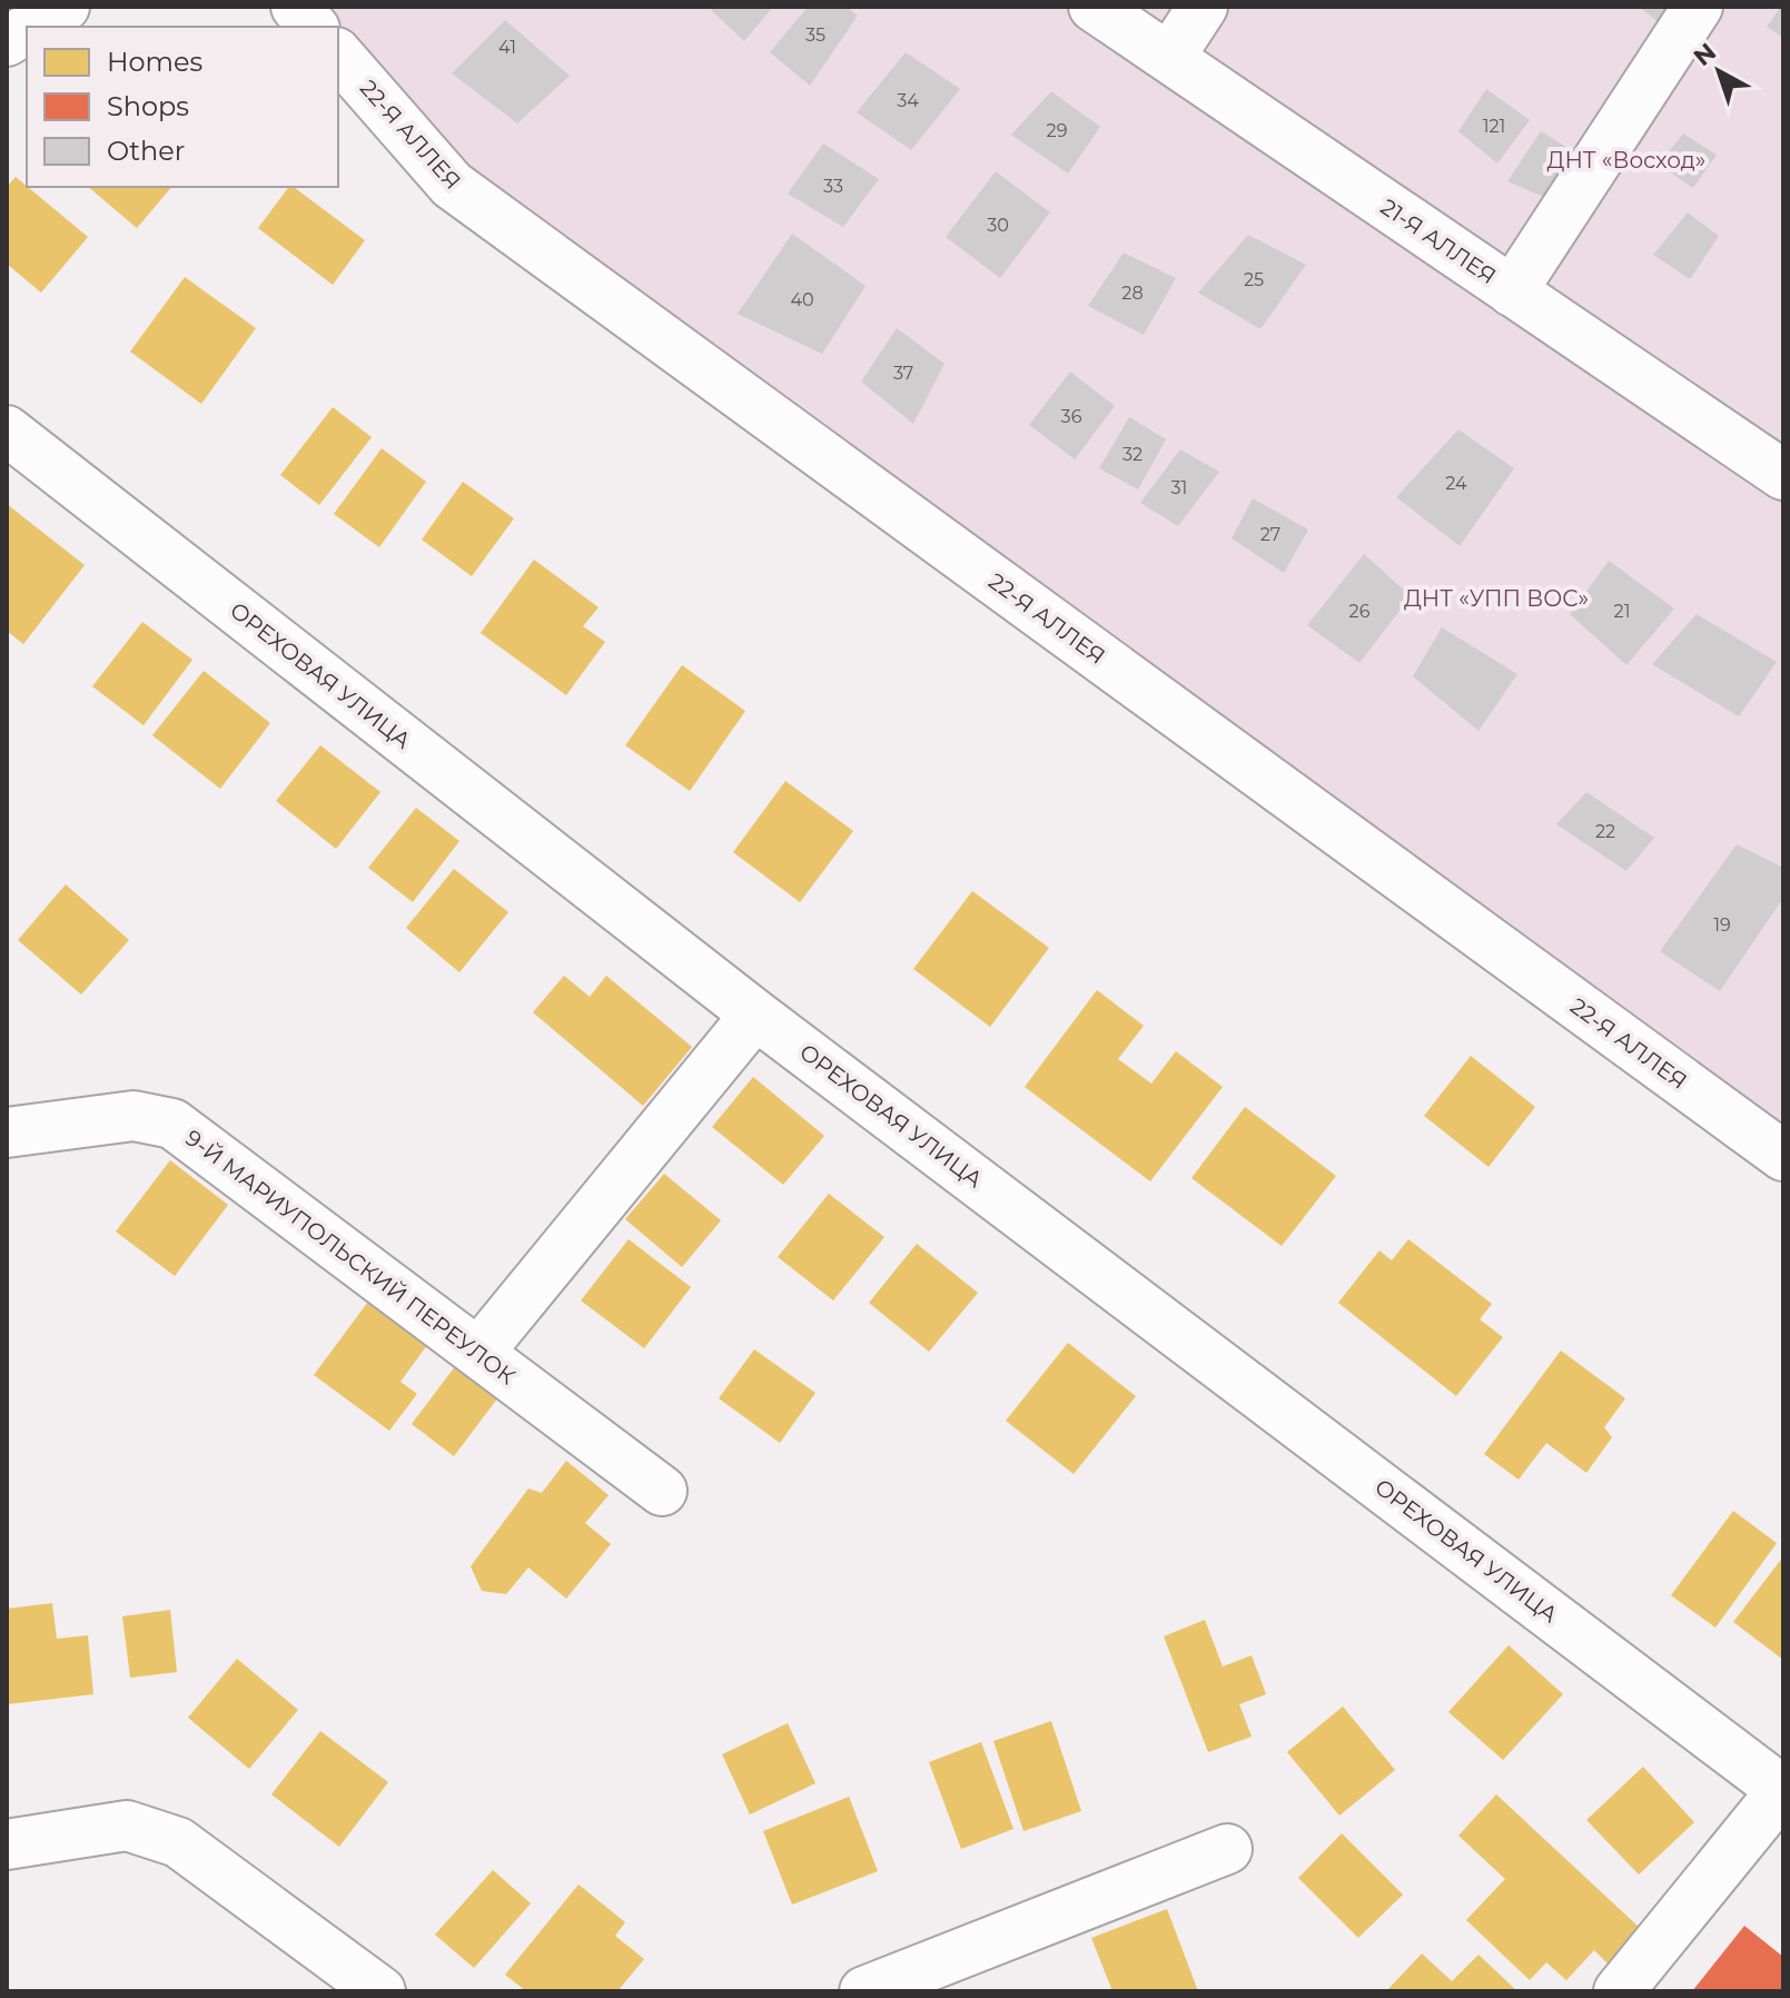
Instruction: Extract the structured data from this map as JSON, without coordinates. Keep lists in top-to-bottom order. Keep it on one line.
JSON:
{"streets":{"street":["22-Я АЛЛЕЯ","21-Я АЛЛЕЯ","ОРЕХОВАЯ УЛИЦА","9-Й МАРИУПОЛЬСКИЙ ПЕРЕУЛОК"]},"parks":["ДНТ «Восход»","ДНТ «УПП ВОС»"],"house_numbers":["35","41","34","121","29","33","30","25","28","40","37","36","32","24","31","27","26","21","22","19"],"legend":["Homes","Shops","Other"],"north":"top left"}
